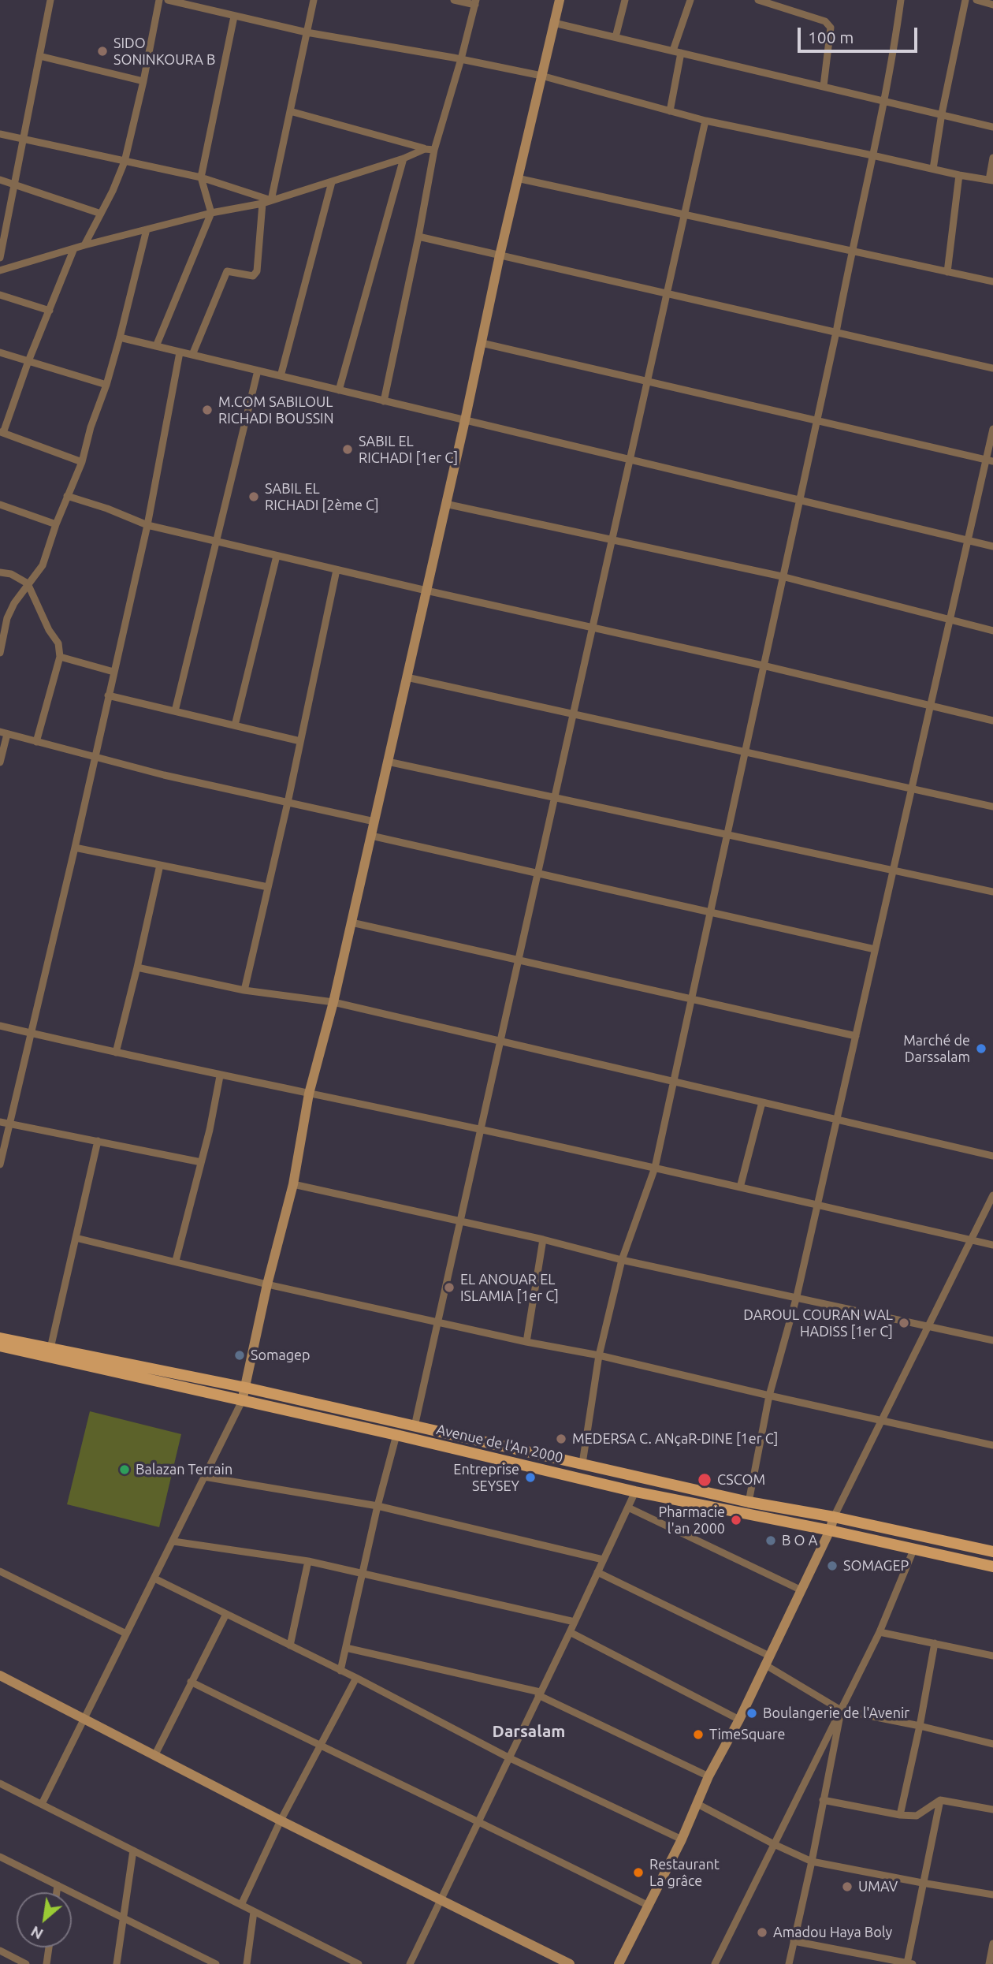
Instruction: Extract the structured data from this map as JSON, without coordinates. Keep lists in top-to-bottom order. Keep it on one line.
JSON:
{"streets":{"main road":["Avenue de l'An 2000"]},"districts":["Darsalam"],"places":["SIDO SONINKOURA B","M.COM SABILOUL RICHADI BOUSSIN","SABIL EL RICHADI [1er C]","SABIL EL RICHADI [2ème C]","Marché de Darssalam","EL ANOUAR EL ISLAMIA [1er C]","DAROUL COURAN WAL HADISS [1er C]","Somagep","MEDERSA C. ANçaR-DINE [1er C]","Balazan Terrain","Entreprise SEYSEY","CSCOM","Pharmacie l'an 2000","B O A","SOMAGEP","Boulangerie de l'Avenir","TimeSquare","Restaurant La grâce","UMAV","Amadou Haya Boly"],"scale_bar":"100 m","north":"bottom left"}
